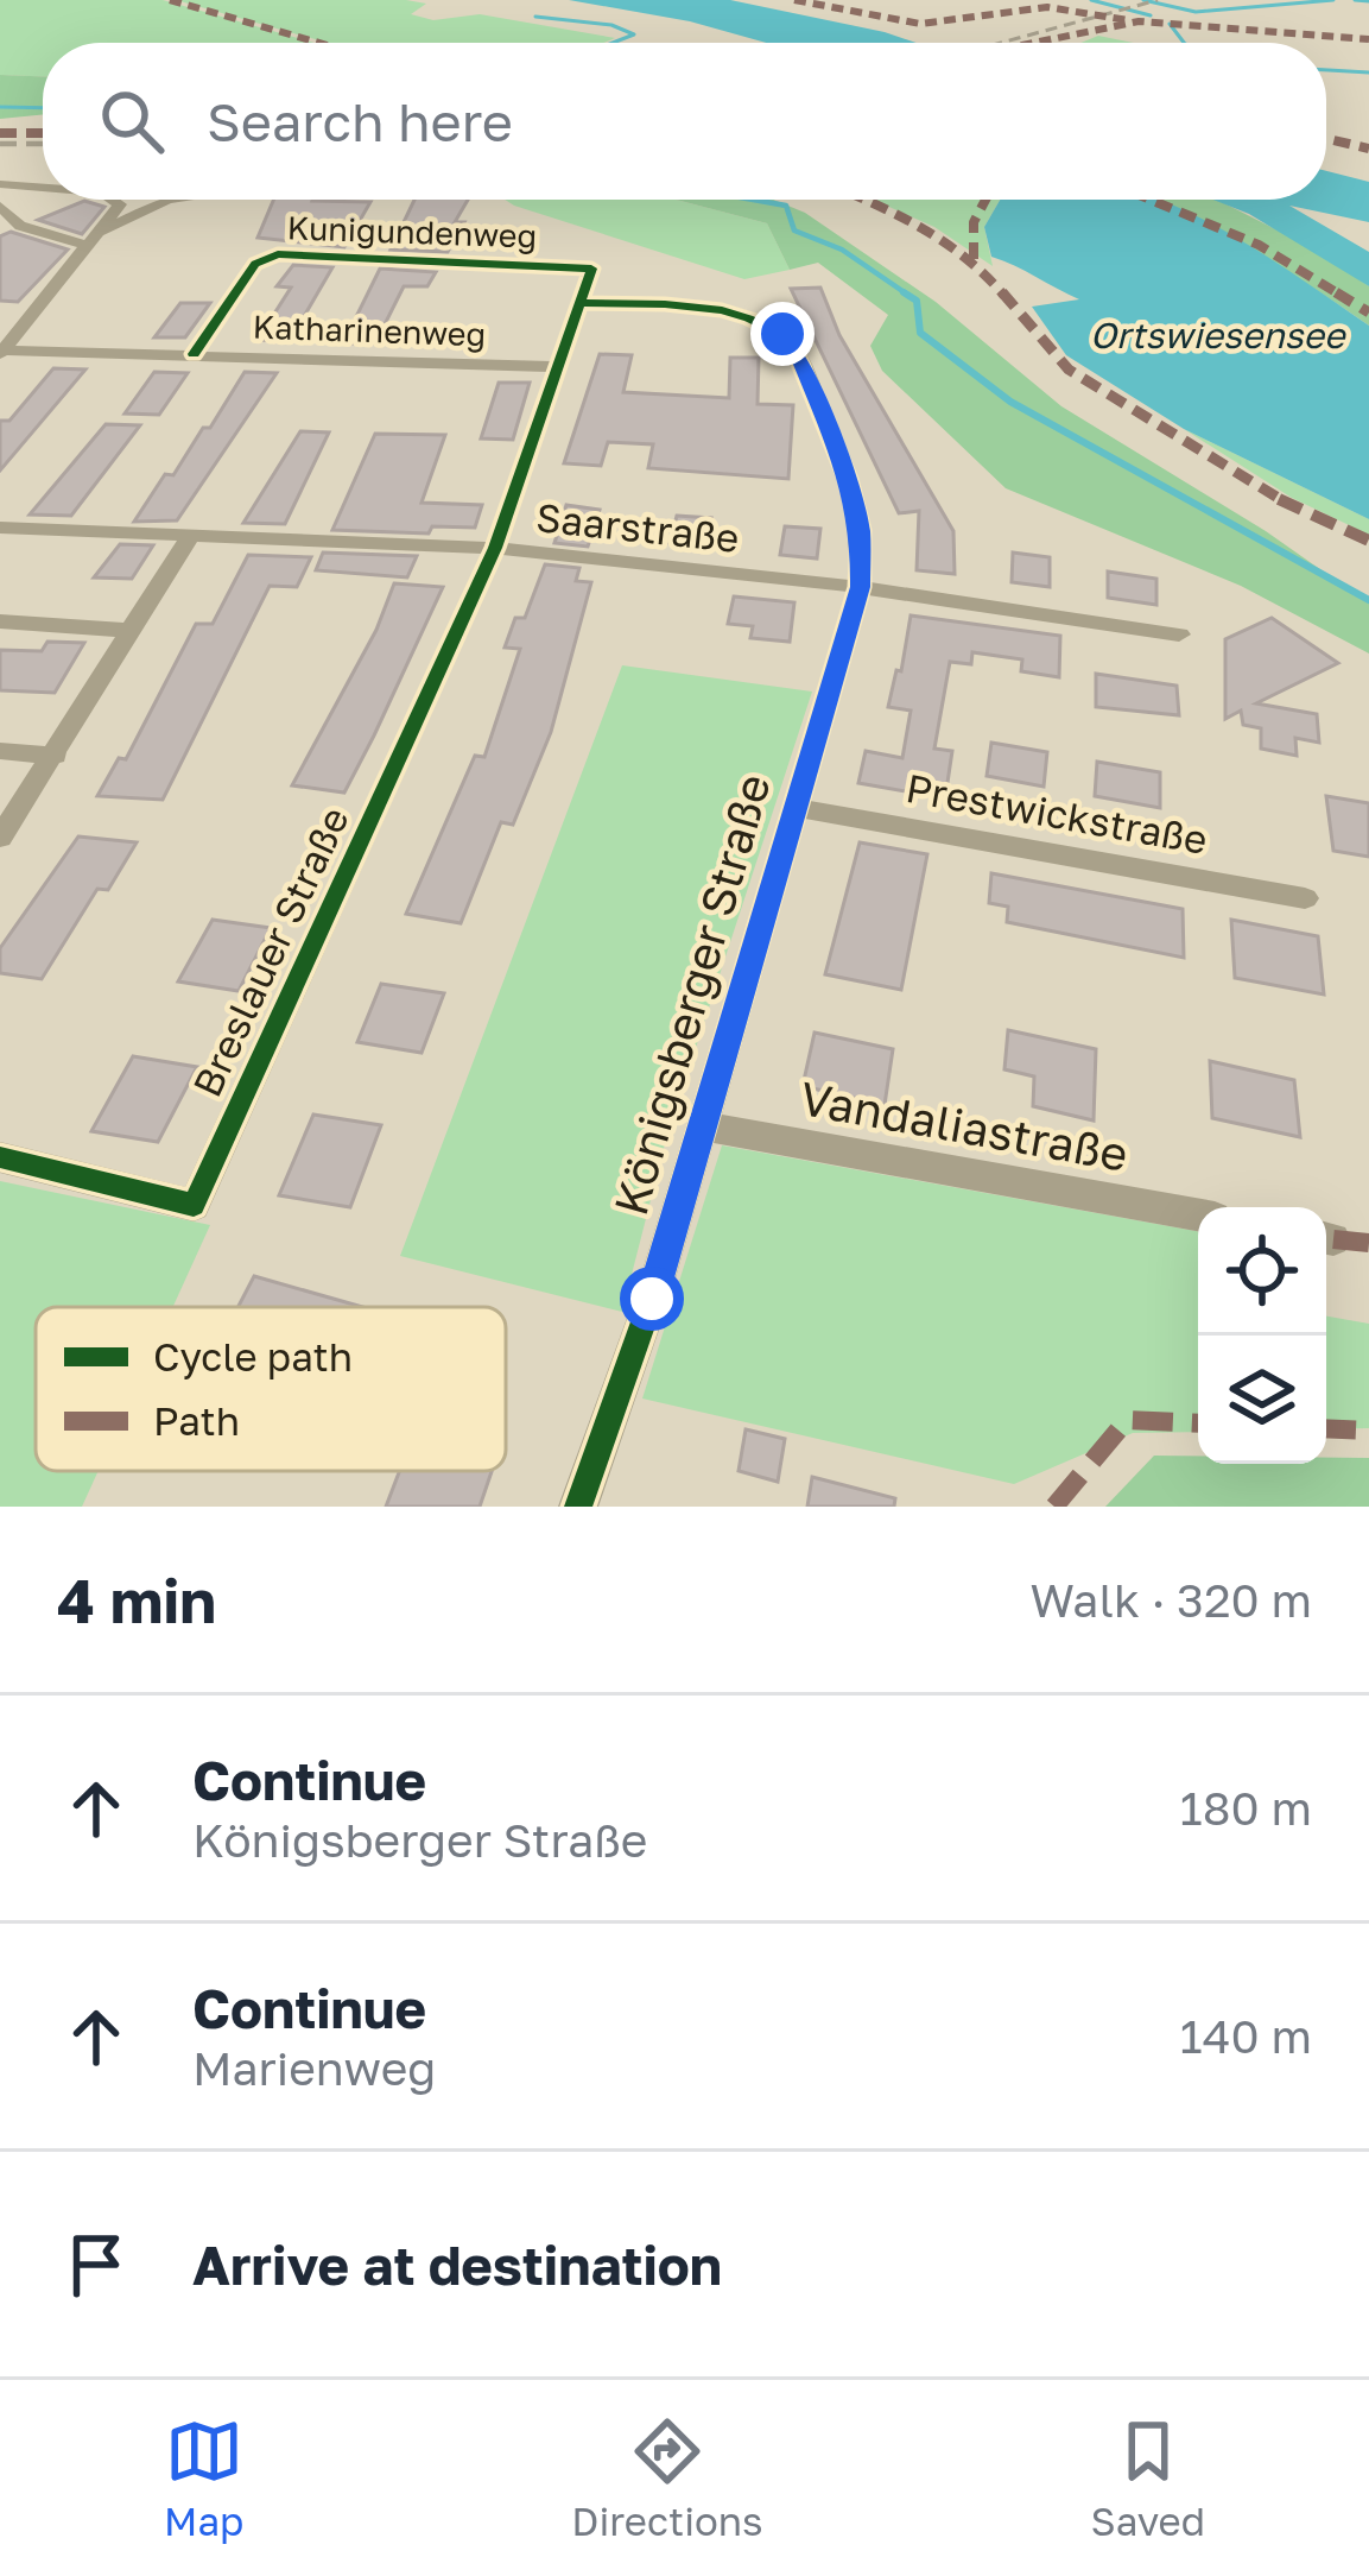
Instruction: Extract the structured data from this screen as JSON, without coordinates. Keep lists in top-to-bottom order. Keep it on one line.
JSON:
{"streets":{"street":["Kunigundenweg","Katharinenweg","Saarstraße","Prestwickstraße","Breslauer Straße","Königsberger Straße","Vandaliastraße"]},"crossings":[["Kunigundenweg","Katharinenweg"],["Kunigundenweg","Königsberger Straße"],["Saarstraße","Breslauer Straße"],["Saarstraße","Königsberger Straße"],["Prestwickstraße","Königsberger Straße"],["Königsberger Straße","Vandaliastraße"]],"water":["Ortswiesensee"],"legend":["Cycle path","Path"],"page":{"search":"Search here","heading":["4 min","Walk · 320 m"],"list":[["Continue","Königsberger Straße","180 m"],["Continue","Marienweg","140 m"],"Arrive at destination"],"nav":["Map","Directions","Saved"]}}
